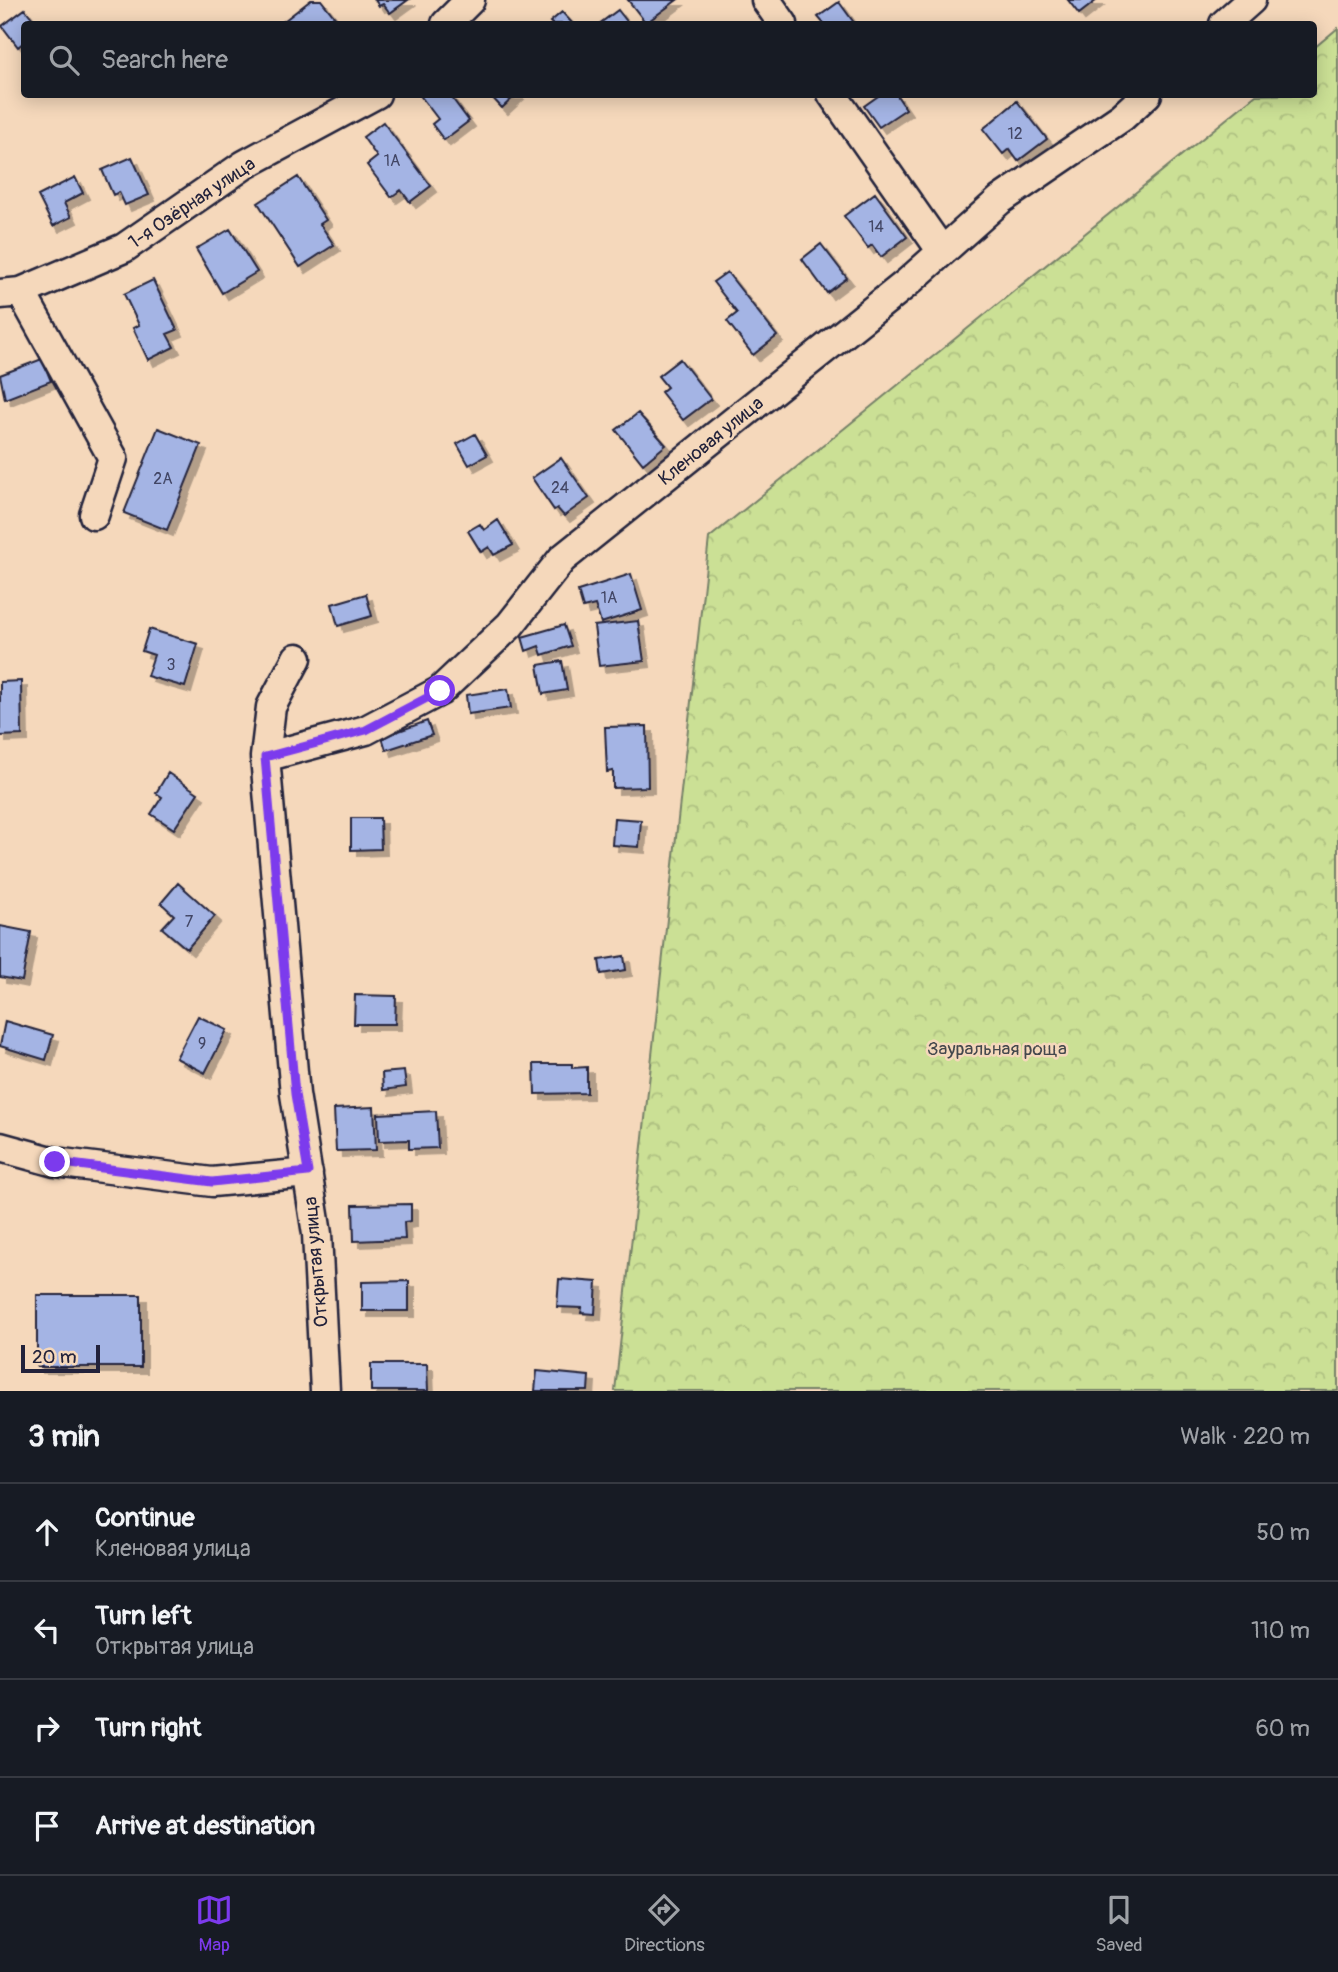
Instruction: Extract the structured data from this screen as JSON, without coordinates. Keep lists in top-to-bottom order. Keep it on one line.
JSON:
{"streets":{"street":["1-я Озёрная улица","Кленовая улица","Открытая улица"]},"crossings":[["Кленовая улица","Открытая улица"]],"parks":["Зауральная роща"],"house_numbers":["12","1А","14","2А","24","1А","3","7","9"],"scale_bar":"20 m","page":{"search":"Search here","scale":"20 m","heading":["3 min","Walk · 220 m"],"list":[["Continue","Кленовая улица","50 m"],["Turn left","Открытая улица","110 m"],["Turn right","60 m"],"Arrive at destination"],"nav":["Map","Directions","Saved"]}}
